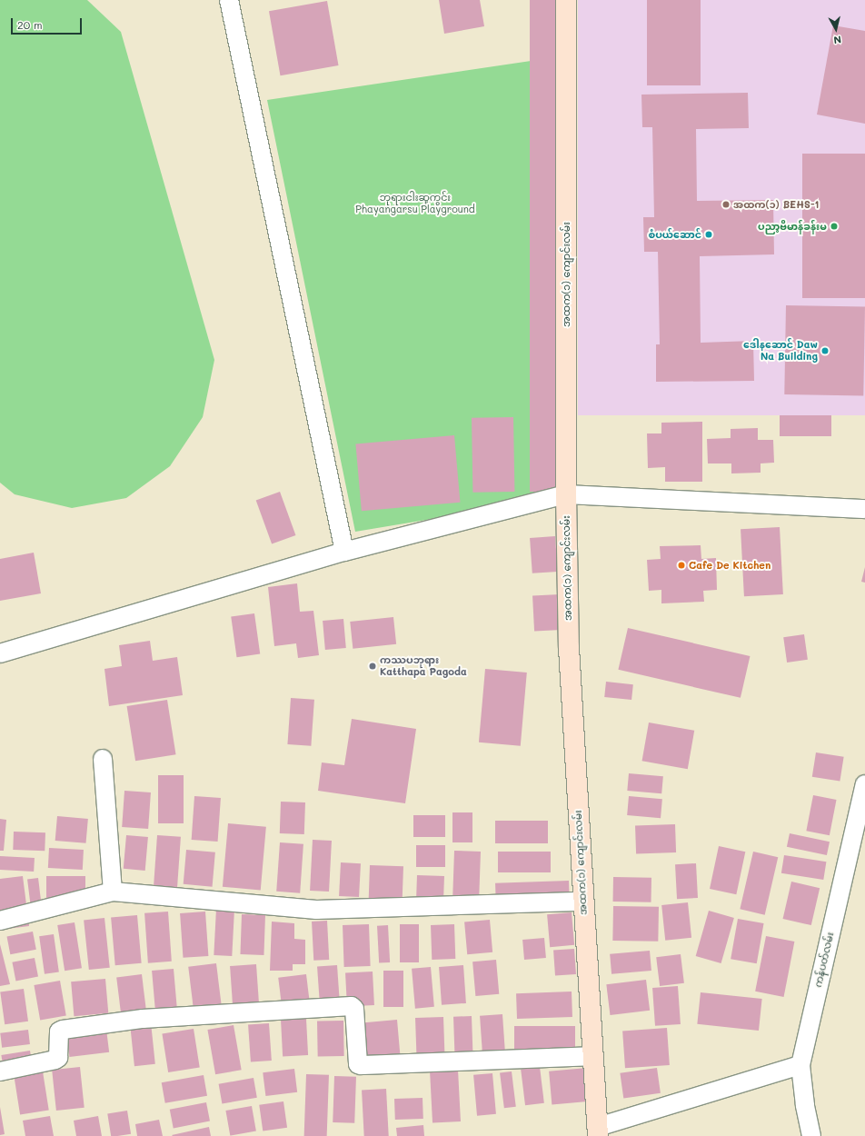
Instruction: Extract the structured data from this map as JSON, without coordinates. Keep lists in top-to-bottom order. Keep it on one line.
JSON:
{"streets":{"main road":["အထက(၁) ကျောင်းလမ်း"],"street":["ကန်ပတ်လမ်း"]},"parks":["ဘုရားငါးဆူကွင်း Phayangarsu Playground"],"places":["အထက(၁) BEHS-1","ပညာ့ဗိမာန်ခန်းမ","စံပယ်ဆောင်","ဒေါနဆောင် Daw Na Building","Cafe De Kitchen","ကဿပဘုရား Katthapa Pagoda"],"scale_bar":"20 m","north":"bottom"}
